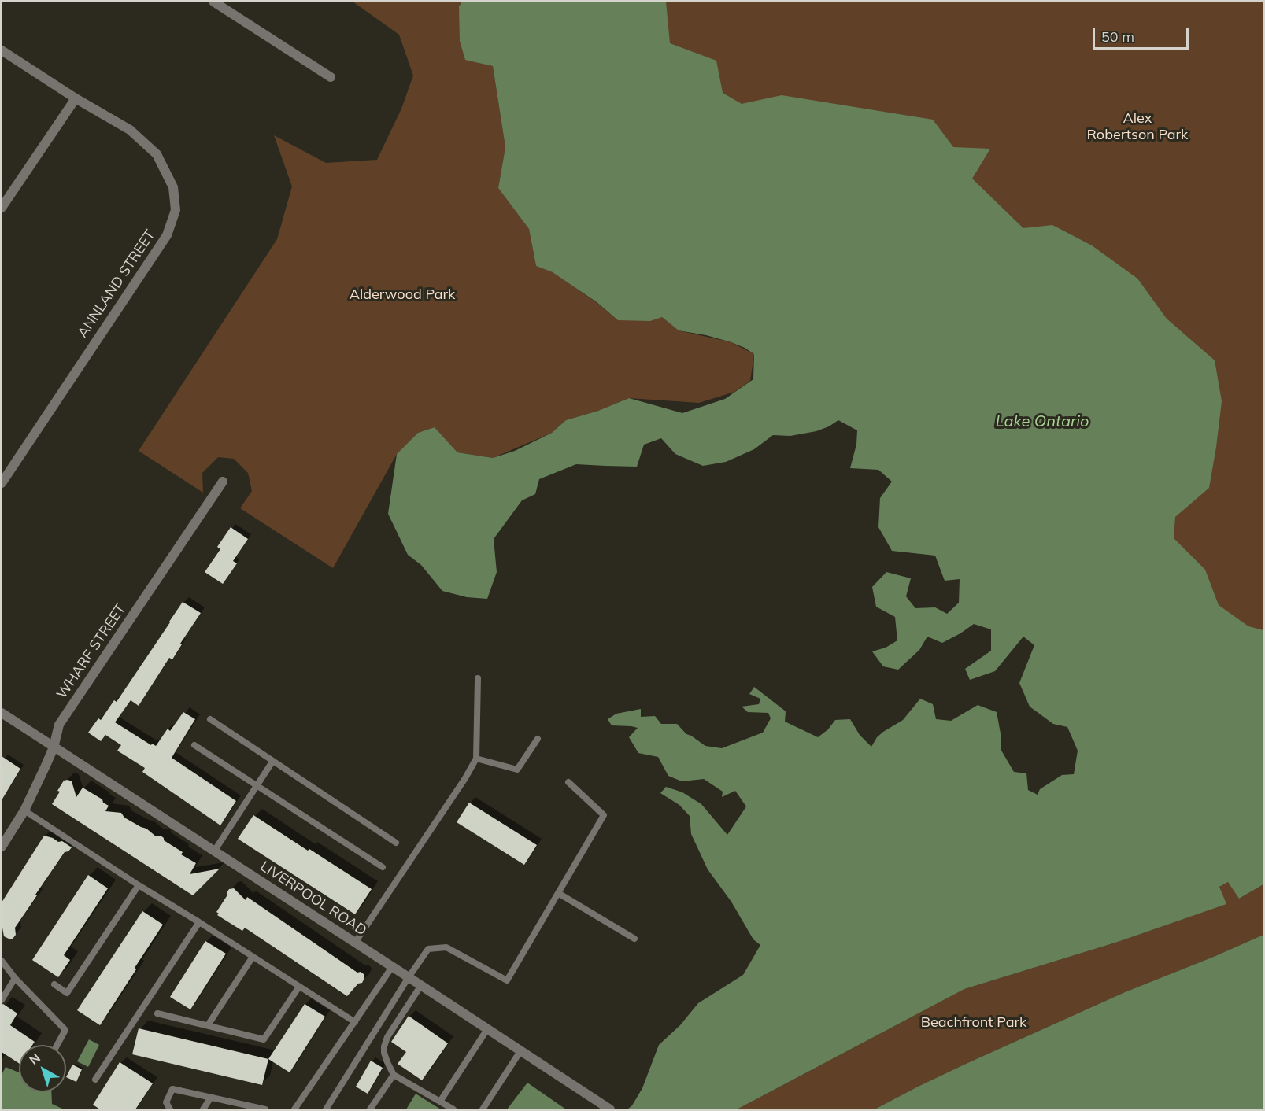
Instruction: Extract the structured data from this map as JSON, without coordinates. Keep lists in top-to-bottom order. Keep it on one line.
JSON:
{"streets":{"street":["ANNLAND STREET","WHARF STREET","LIVERPOOL ROAD"]},"crossings":[["WHARF STREET","LIVERPOOL ROAD"]],"water":["Lake Ontario"],"parks":["Alex Robertson Park","Alderwood Park","Beachfront Park"],"scale_bar":"50 m","north":"top left"}
